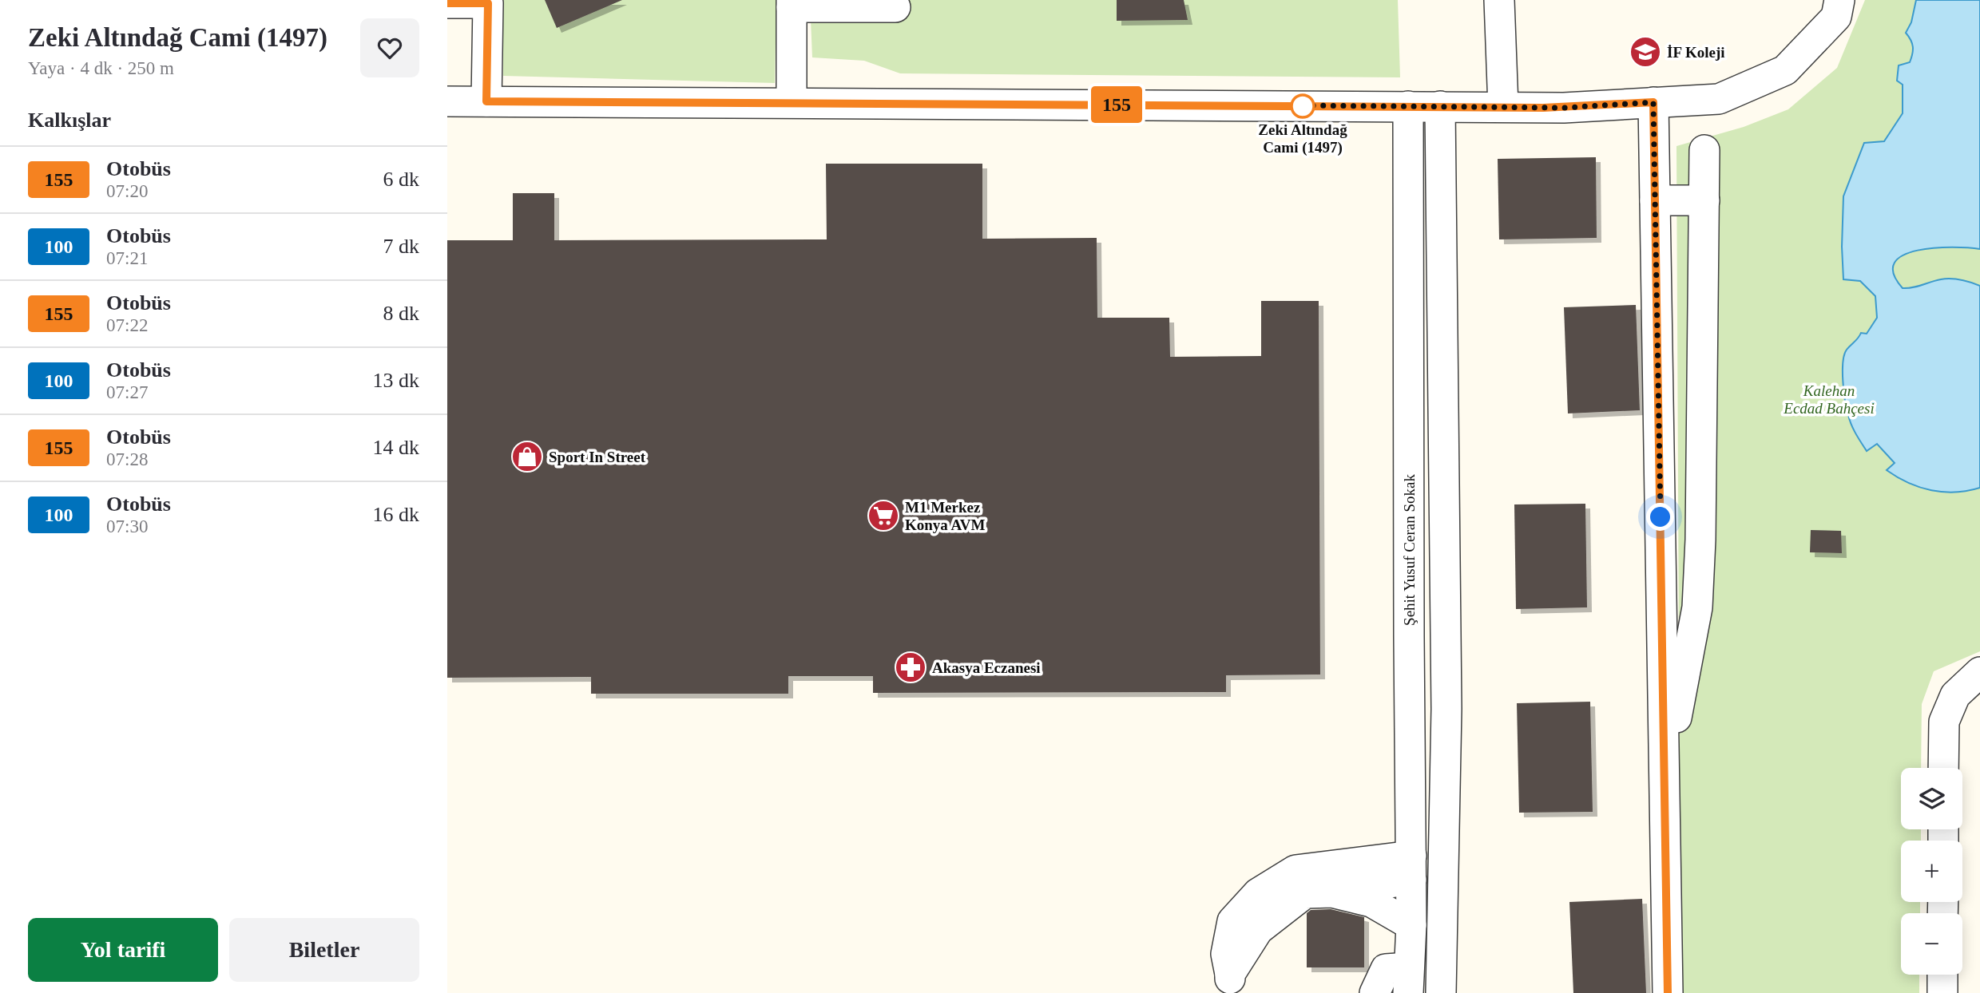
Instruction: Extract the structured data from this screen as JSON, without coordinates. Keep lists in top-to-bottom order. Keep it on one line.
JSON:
{"streets":{"street":["Şehit Yusuf Ceran Sokak"]},"parks":["Kalehan Ecdad Bahçesi"],"places":{"school or university":["İF Koleji"],"other":["Zeki Altındağ Cami (1497)"],"shop":["Sport In Street"],"supermarket":["M1 Merkez Konya AVM"],"pharmacy":["Akasya Eczanesi"]},"lines":["bus line 155"],"page":{"heading":[["Zeki Altındağ Cami (1497)","Yaya · 4 dk · 250 m"],"Kalkışlar"],"on_map":"155","list":[{"mark":"155","name":"Otobüs","note":"07:20","value":"6 dk"},{"mark":"100","name":"Otobüs","note":"07:21","value":"7 dk"},{"mark":"155","name":"Otobüs","note":"07:22","value":"8 dk"},{"mark":"100","name":"Otobüs","note":"07:27","value":"13 dk"},{"mark":"155","name":"Otobüs","note":"07:28","value":"14 dk"},{"mark":"100","name":"Otobüs","note":"07:30","value":"16 dk"}],"map_buttons":["+","−"],"buttons":["Yol tarifi","Biletler"]}}
